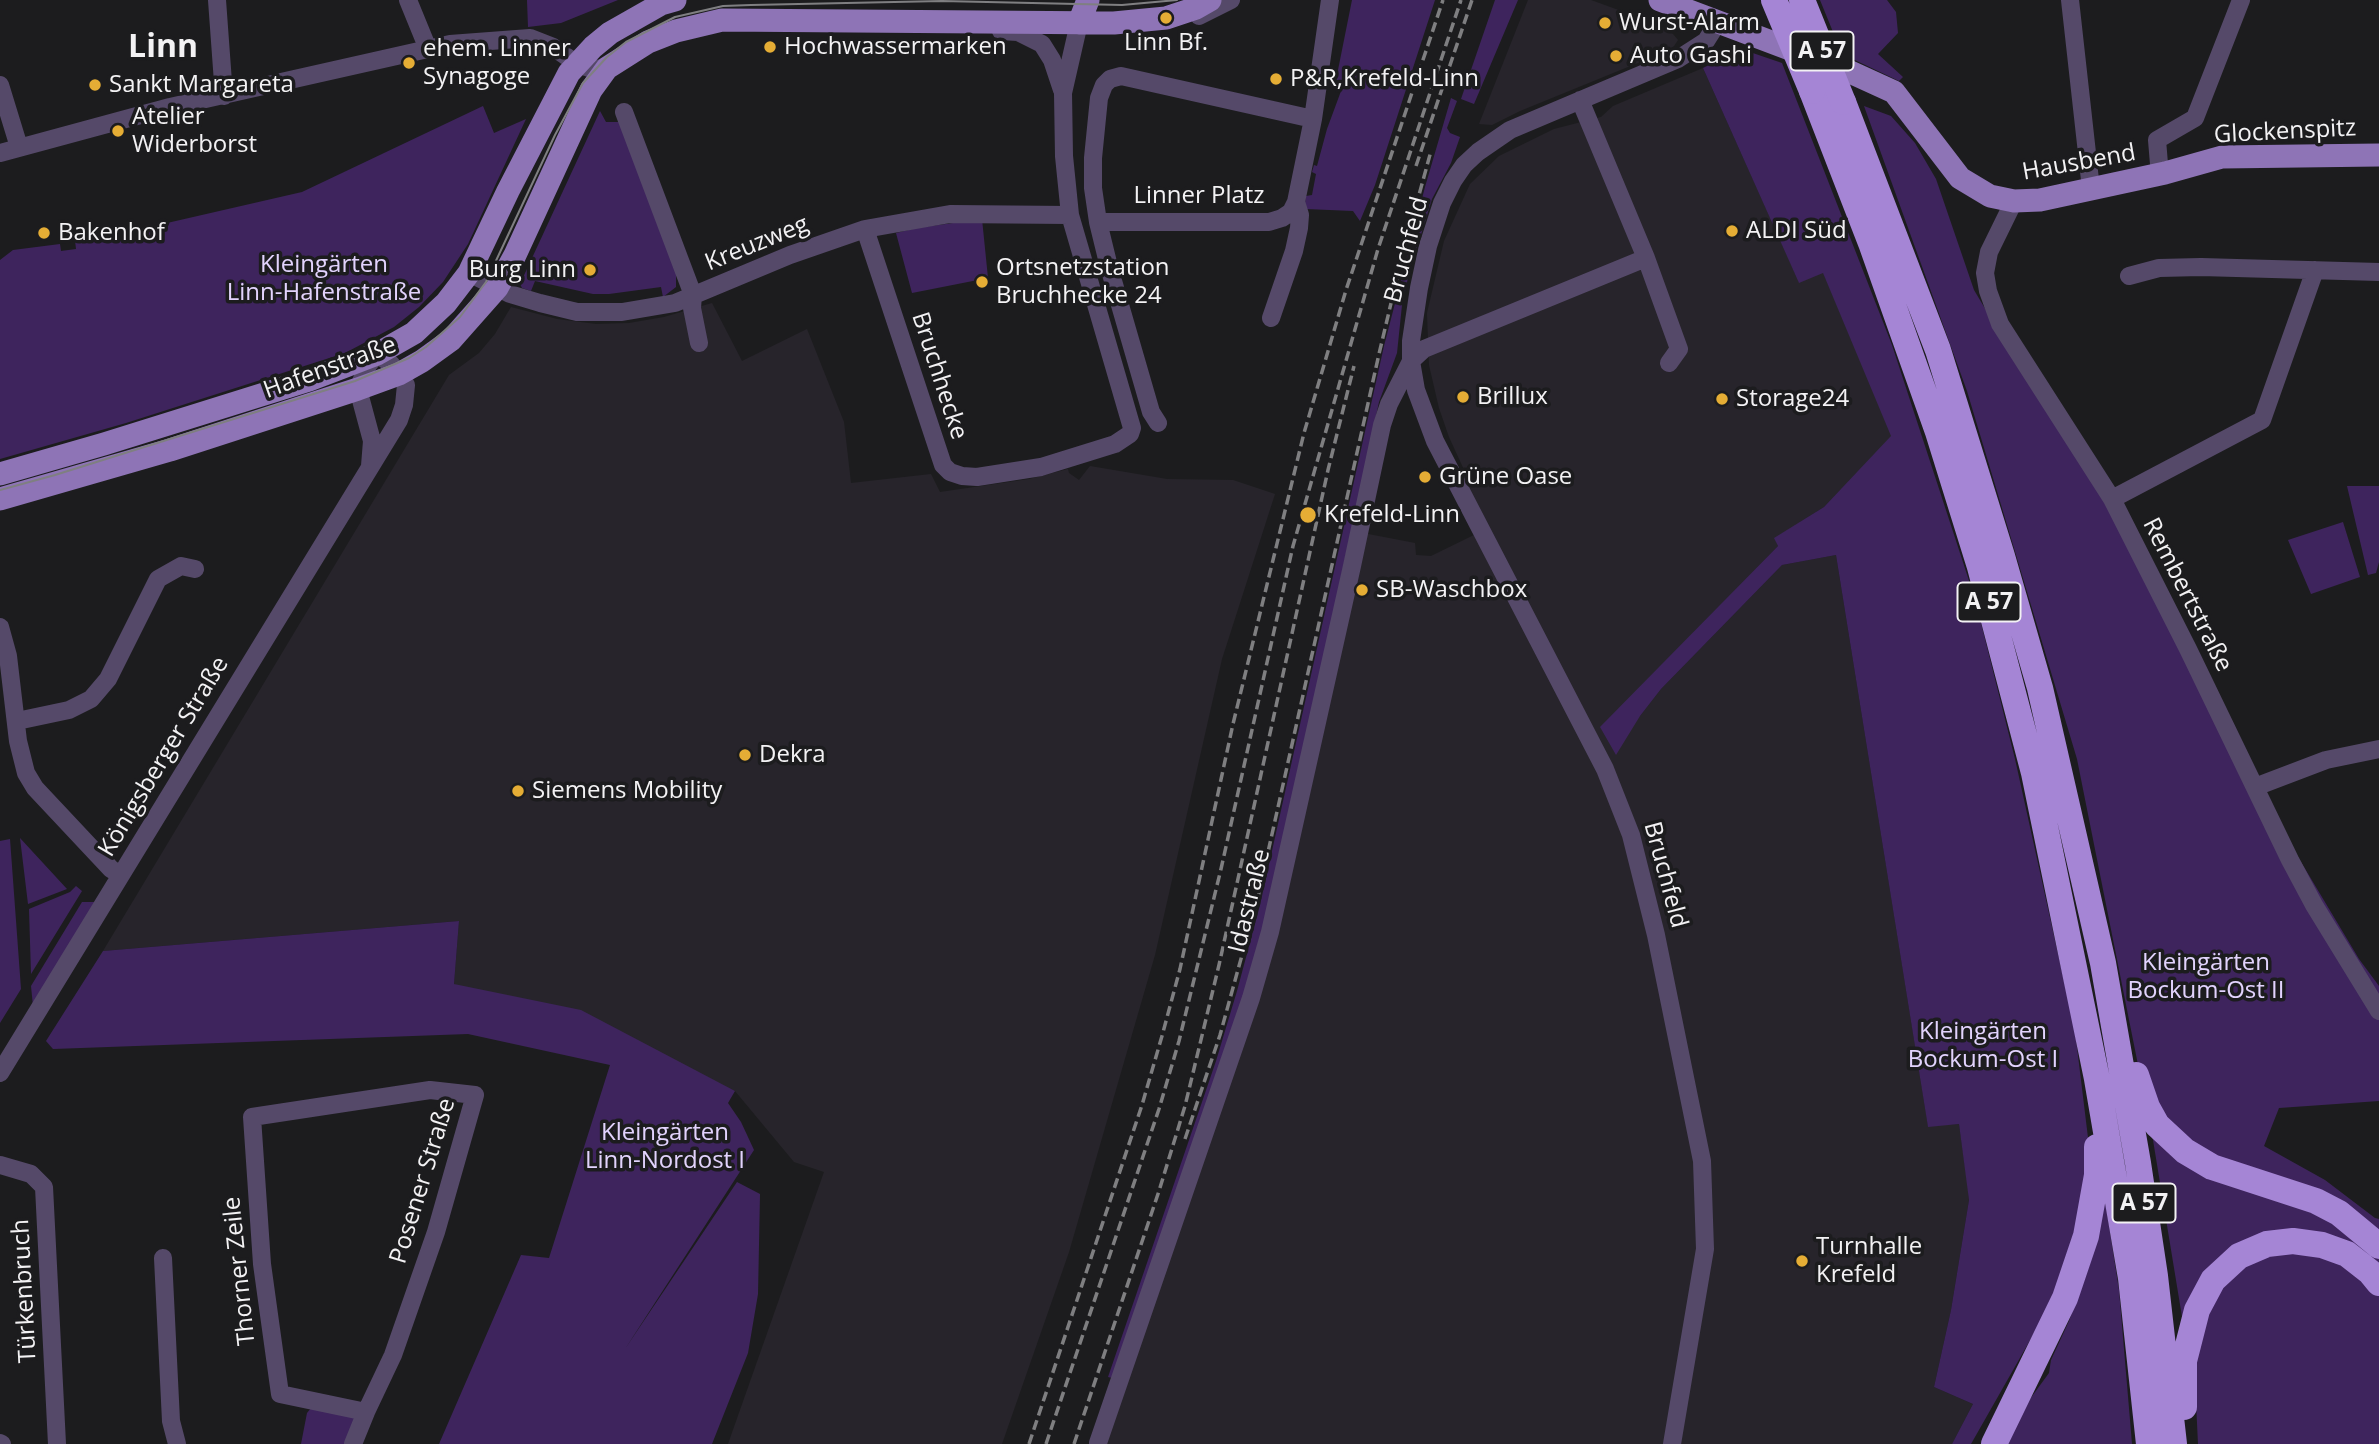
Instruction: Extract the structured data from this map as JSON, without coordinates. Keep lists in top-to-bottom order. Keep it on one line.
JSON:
{"streets":{"highway":["A 57"],"main road":["Glockenspitz","Hausbend","Hafenstraße"],"street":["Linner Platz","Kreuzweg","Bruchfeld","Bruchhecke","Rembertstraße","Königsberger Straße","Idastraße","Posener Straße","Thorner Zeile","Türkenbruch"]},"crossings":[["Glockenspitz","Hausbend"],["Hausbend","Bruchfeld"],["Hausbend","Rembertstraße"],["Kreuzweg","Hafenstraße"],["Kreuzweg","Bruchhecke"],["Bruchfeld","Idastraße"],["Hafenstraße","Königsberger Straße"],["Posener Straße","Thorner Zeile"]],"districts":["Linn"],"parks":["Kleingärten Linn-Hafenstraße","Kleingärten Bockum-Ost II","Kleingärten Bockum-Ost I","Kleingärten Linn-Nordost I"],"places":["Linn Bf.","Wurst-Alarm","Hochwassermarken","Auto Gashi","ehem. Linner Synagoge","P&R,Krefeld-Linn","Sankt Margareta","Atelier Widerborst","ALDI Süd","Bakenhof","Burg Linn","Ortsnetzstation Bruchhecke 24","Brillux","Storage24","Grüne Oase","Krefeld-Linn","SB-Waschbox","Dekra","Siemens Mobility","Turnhalle Krefeld"]}
